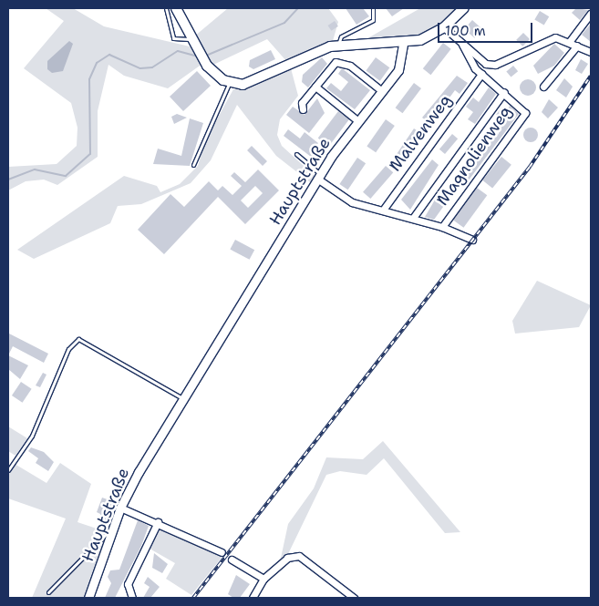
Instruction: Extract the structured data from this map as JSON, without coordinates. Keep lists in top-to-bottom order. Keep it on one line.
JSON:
{"streets":{"street":["Malvenweg","Magnolienweg","Hauptstraße"]},"crossings":[["Malvenweg","Magnolienweg"],["Magnolienweg","Hauptstraße"]],"scale_bar":"100 m"}
